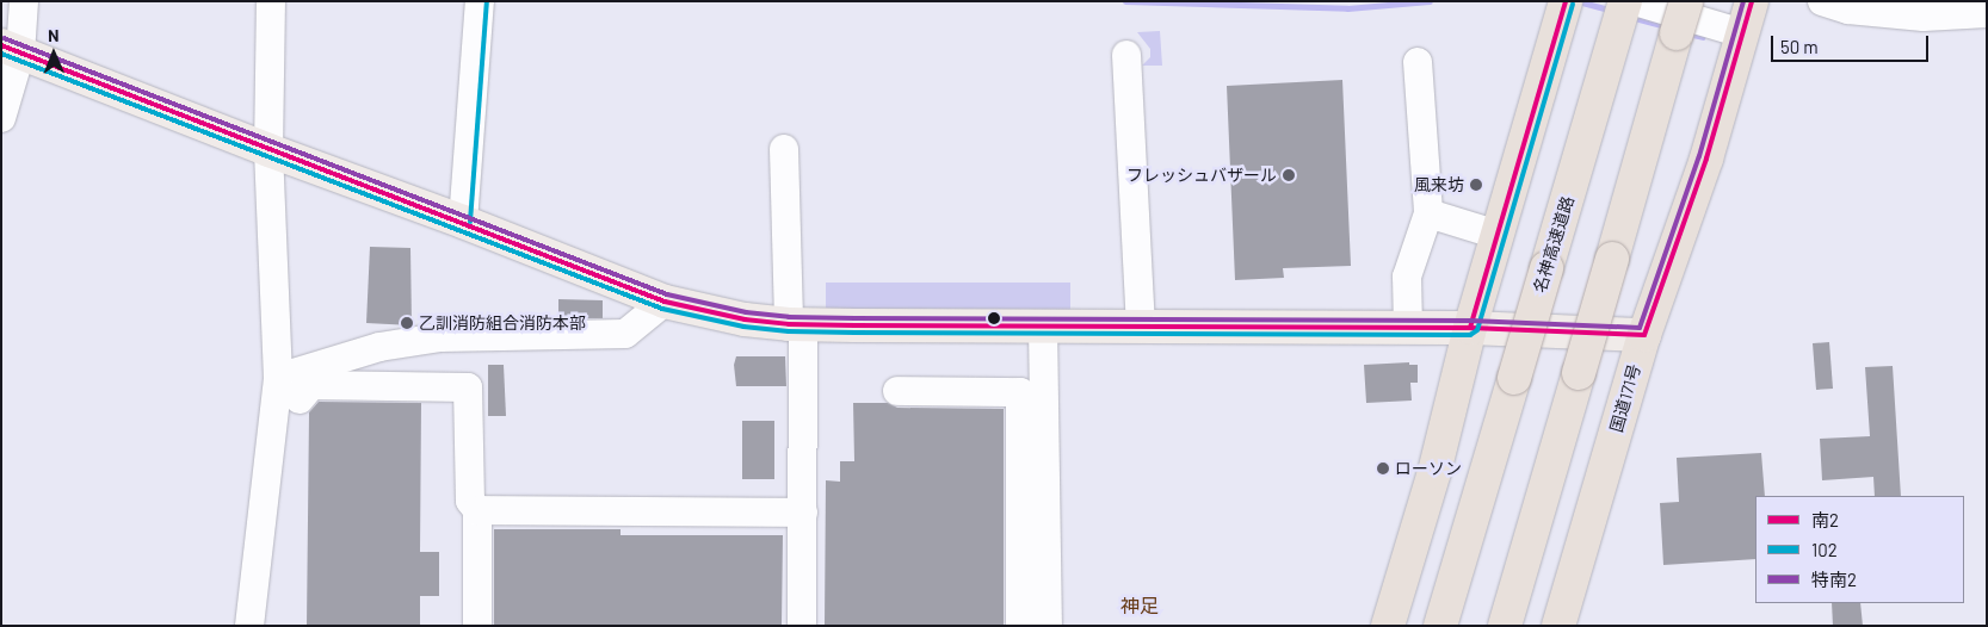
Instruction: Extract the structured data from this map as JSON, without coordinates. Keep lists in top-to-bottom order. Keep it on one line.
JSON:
{"streets":{"highway":["名神高速道路","国道171号"]},"districts":["神足"],"places":["フレッシュバザール","風来坊","乙訓消防組合消防本部","ローソン"],"lines":["transit line 南2","transit line 102","transit line 特南2"],"legend":["南2","102","特南2"],"scale_bar":"50 m","north":"top"}
